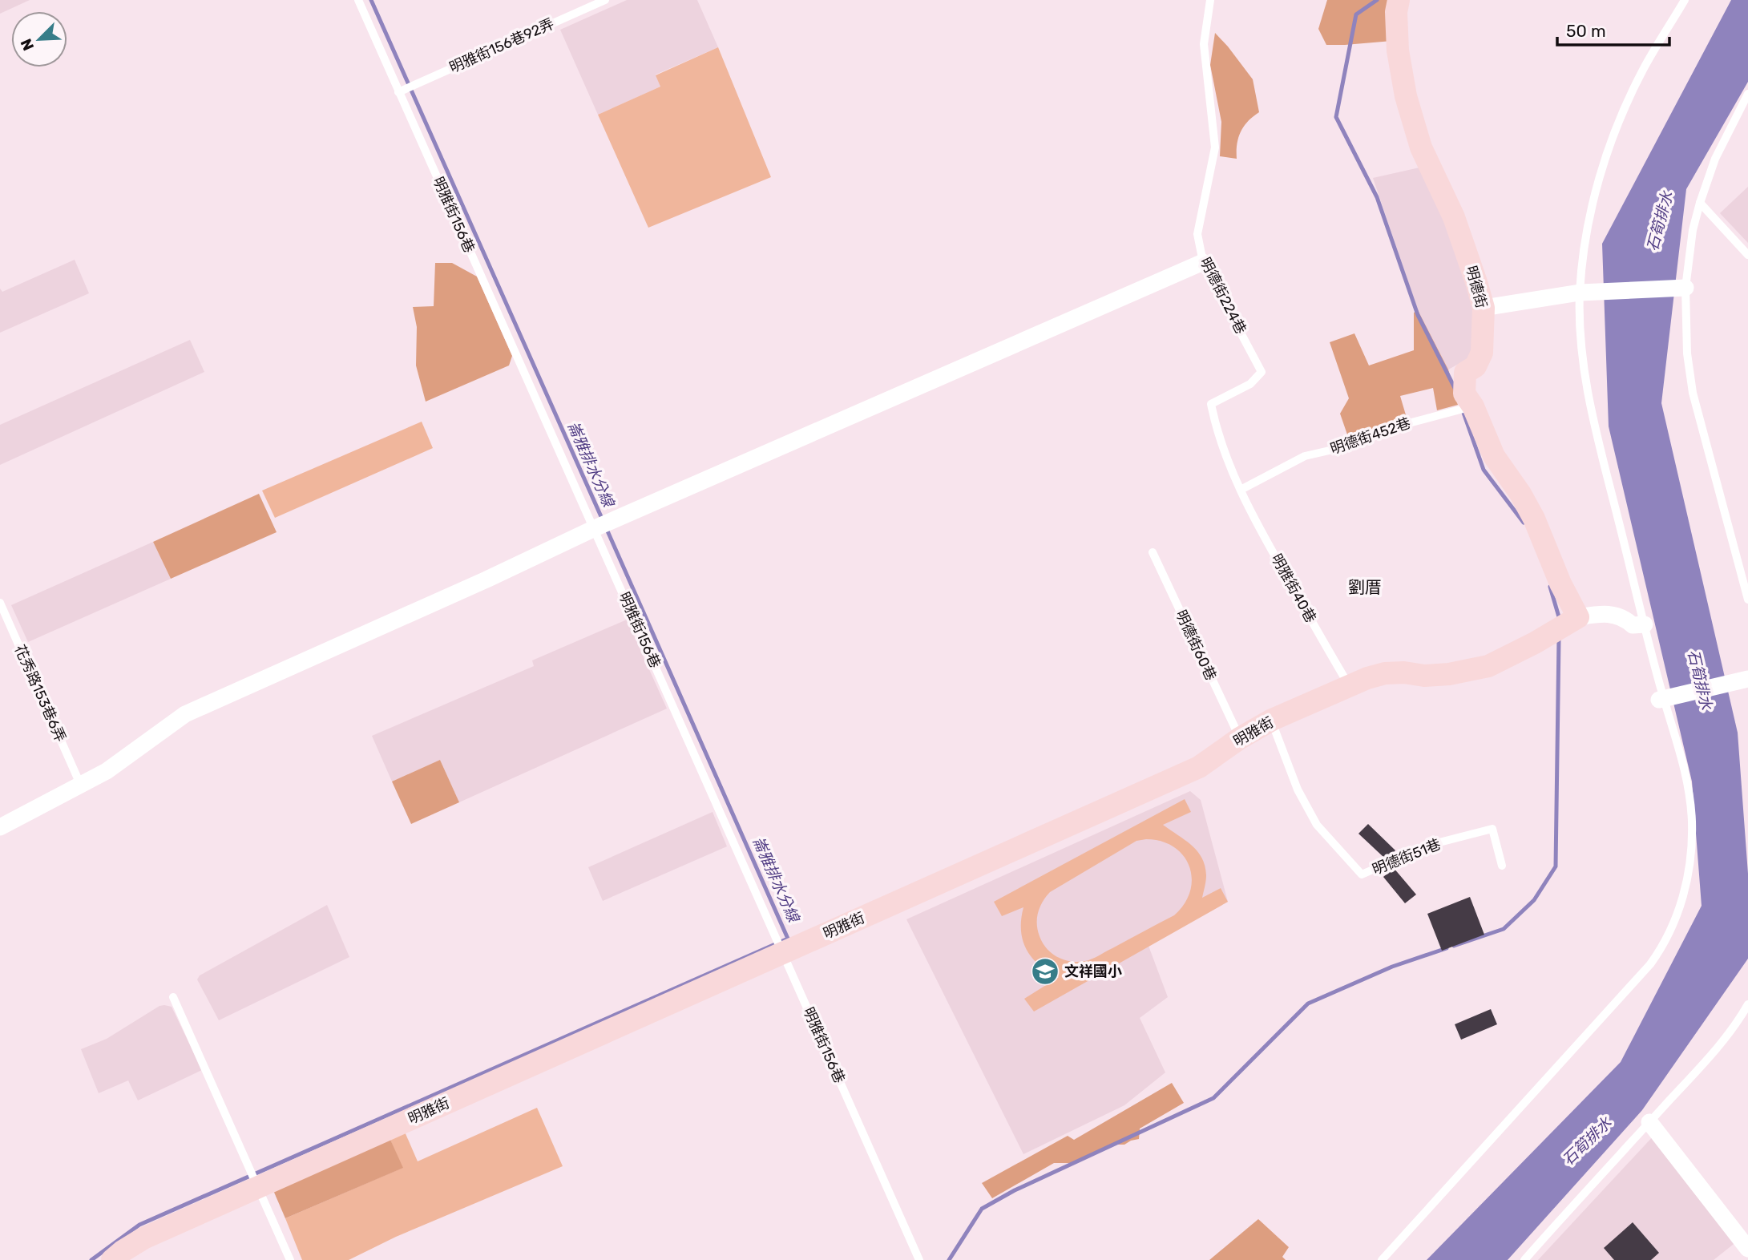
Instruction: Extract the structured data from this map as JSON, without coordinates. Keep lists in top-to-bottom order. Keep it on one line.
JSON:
{"streets":{"street":["明德街","明雅街"],"lane":["明雅街156巷92弄","明雅街156巷","明德街224巷","明德街452巷","明雅街40巷","明德街60巷","花秀路153巷6弄","明德街51巷"]},"crossings":[["明雅街156巷92弄","明雅街156巷"],["明雅街156巷","明雅街"],["明德街","明德街452巷"],["明德街","明雅街"],["明德街224巷","明德街452巷"],["明德街224巷","明雅街40巷"],["明德街452巷","明雅街40巷"],["明雅街40巷","明雅街"],["明德街60巷","明雅街"],["明雅街","明德街51巷"]],"districts":["劉厝"],"water":["石筍排水","崙雅排水分線"],"places":{"school or university":["文祥國小"]},"scale_bar":"50 m","north":"bottom left"}
